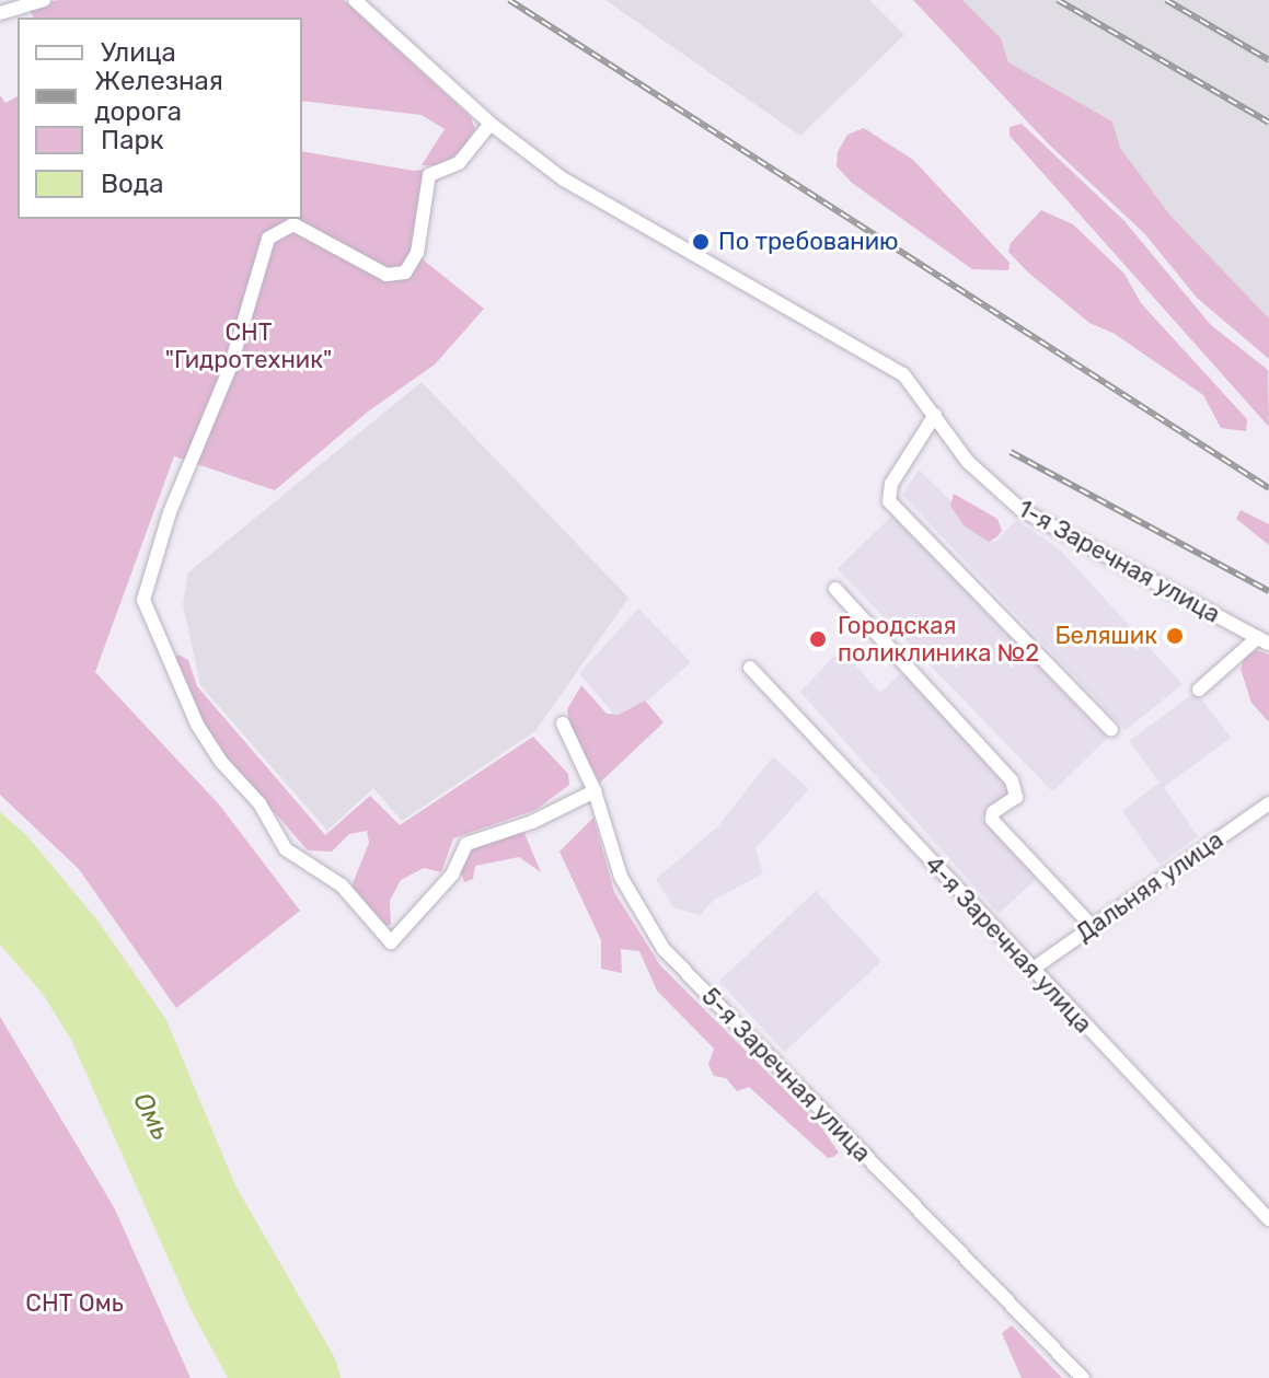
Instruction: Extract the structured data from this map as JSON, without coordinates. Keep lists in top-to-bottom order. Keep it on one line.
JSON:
{"streets":{"street":["1-я Заречная улица","Дальняя улица","4-я Заречная улица","5-я Заречная улица"]},"crossings":[["Дальняя улица","4-я Заречная улица"]],"water":["Омь"],"parks":["СНТ \"Гидротехник\"","СНТ Омь"],"places":["По требованию","Беляшик","Городская поликлиника №2"],"legend":["Улица","Железная дорога","Парк","Вода"]}
